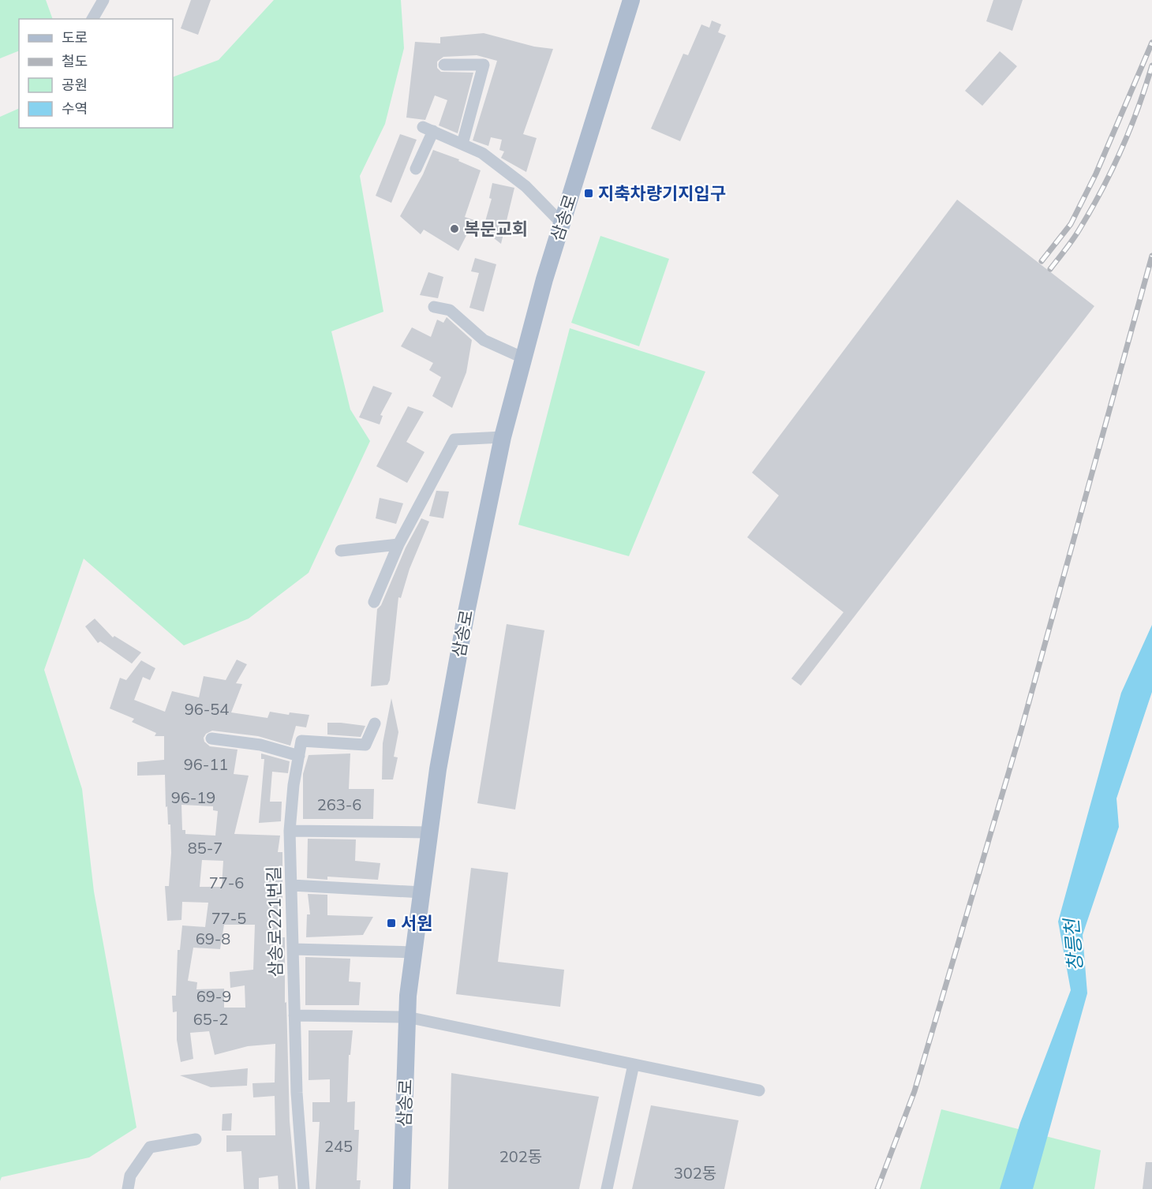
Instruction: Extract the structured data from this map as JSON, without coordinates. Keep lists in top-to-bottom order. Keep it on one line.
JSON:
{"streets":{"main road":["삼송로"],"street":["삼송로221번길"]},"water":["창릉천"],"places":{"transit":["지축차량기지입구","서원"],"other":["복문교회"]},"house_numbers":["96-54","96-11","96-19","263-6","85-7","77-6","77-5","69-8","69-9","65-2","245","202동","302동"],"legend":["도로","철도","공원","수역"]}
